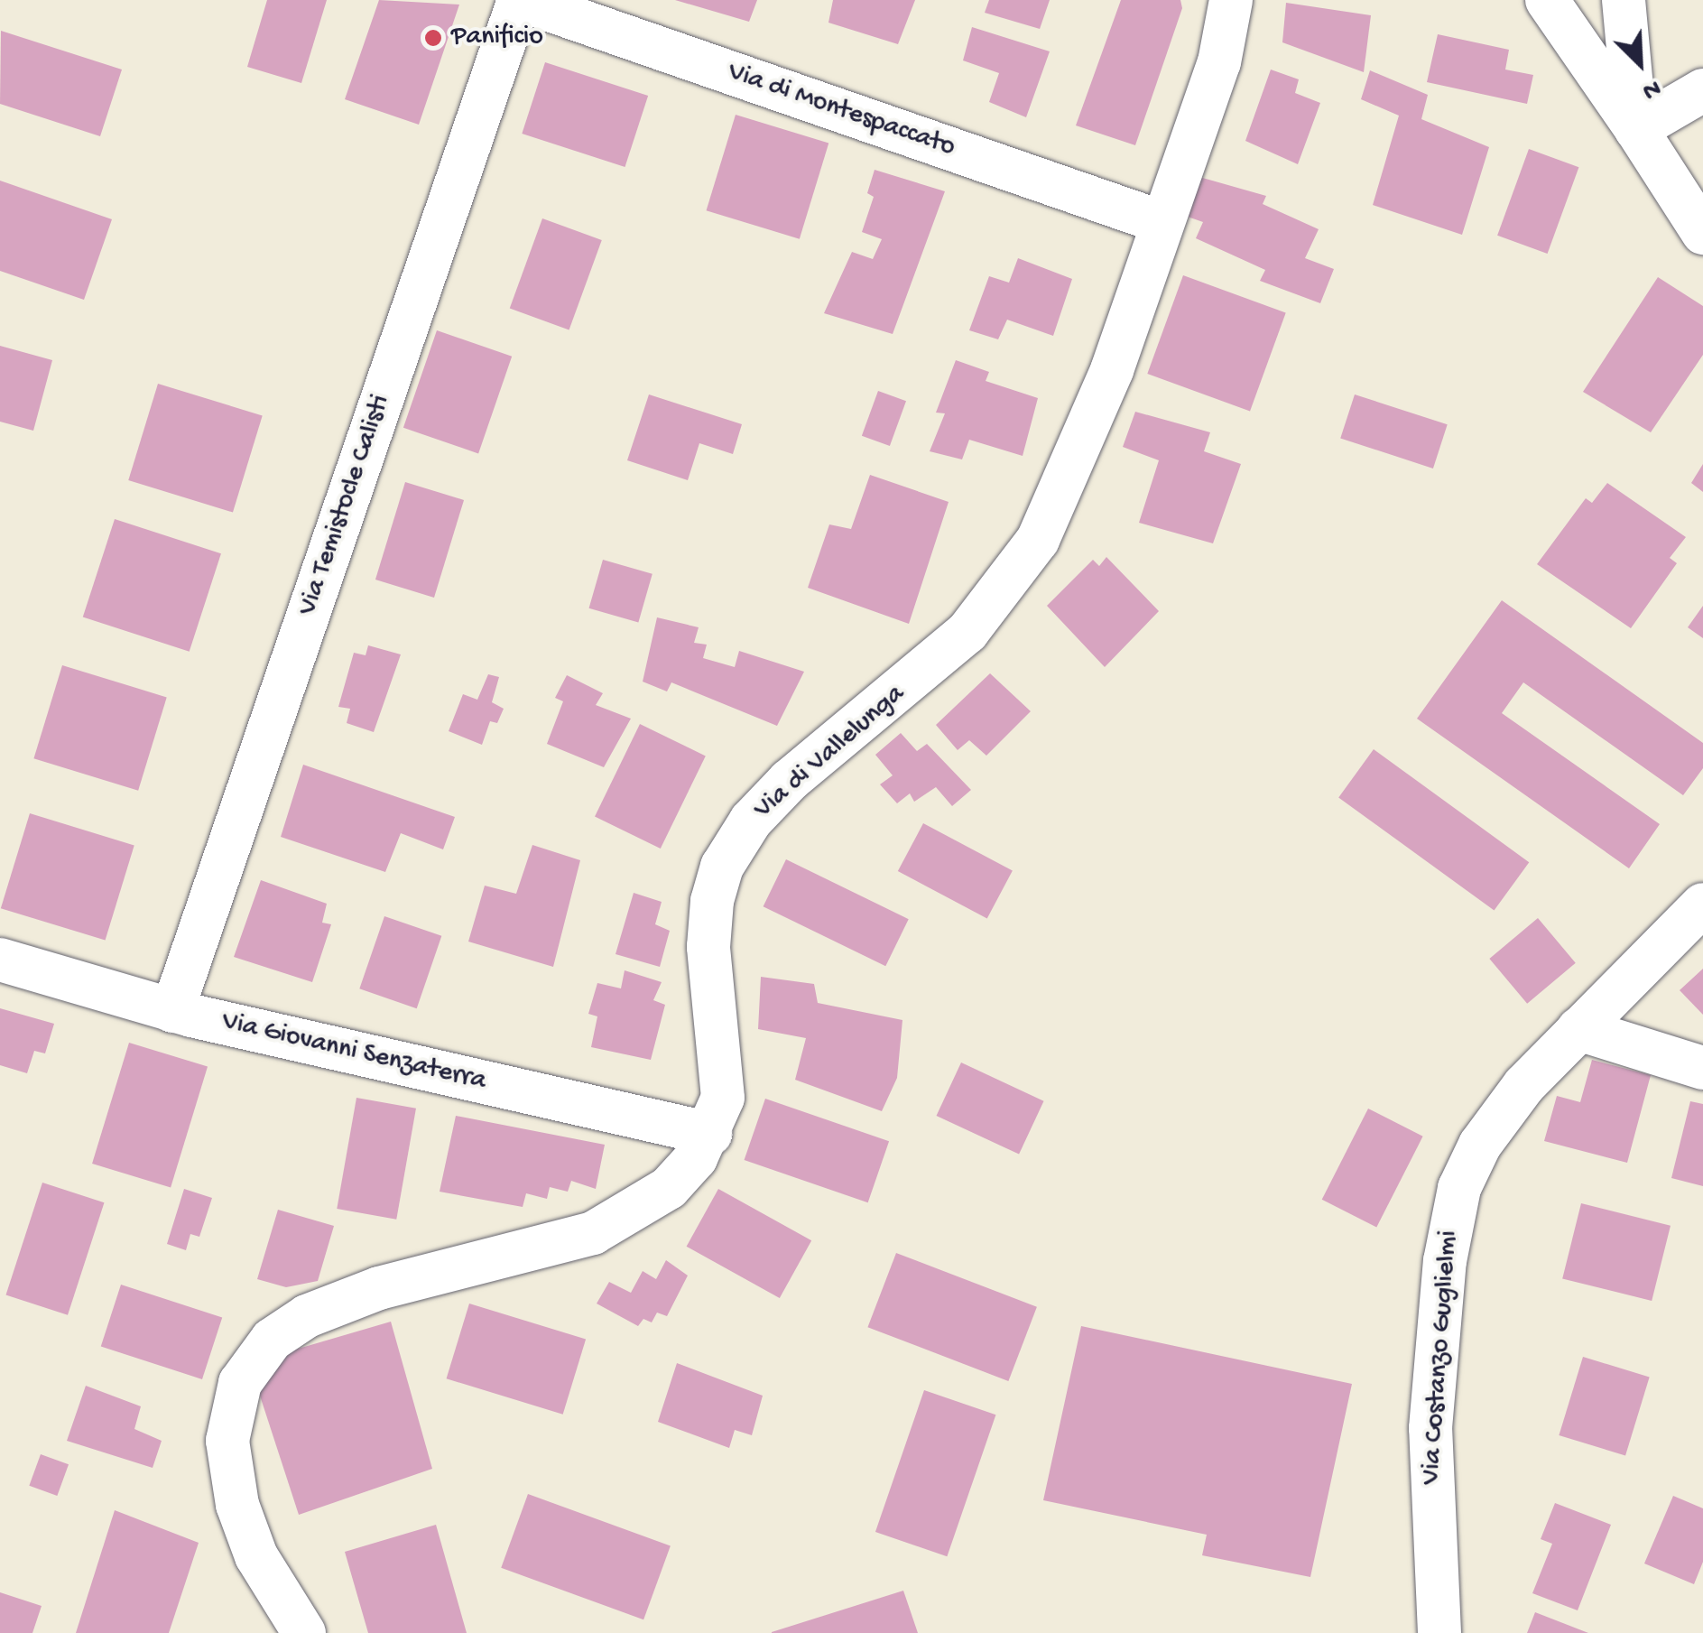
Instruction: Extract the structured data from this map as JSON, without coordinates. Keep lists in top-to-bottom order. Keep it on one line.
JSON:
{"streets":{"street":["Via di Montespaccato","Via Temistocle Calisti","Via di Vallelunga","Via Giovanni Senzaterra","Via Costanzo Guglielmi"]},"crossings":[["Via di Montespaccato","Via Temistocle Calisti"],["Via di Montespaccato","Via di Vallelunga"],["Via Temistocle Calisti","Via Giovanni Senzaterra"],["Via di Vallelunga","Via Giovanni Senzaterra"]],"places":["Panificio"],"north":"bottom right"}
